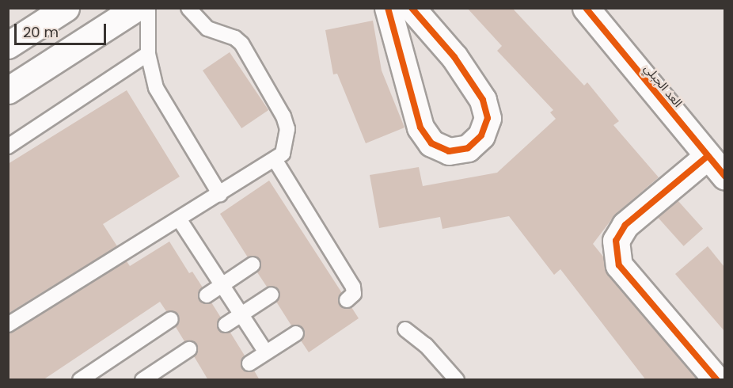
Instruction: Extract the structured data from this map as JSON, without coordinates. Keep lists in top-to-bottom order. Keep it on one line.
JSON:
{"streets":{"street":["العد الجبلي"]},"scale_bar":"20 m"}
